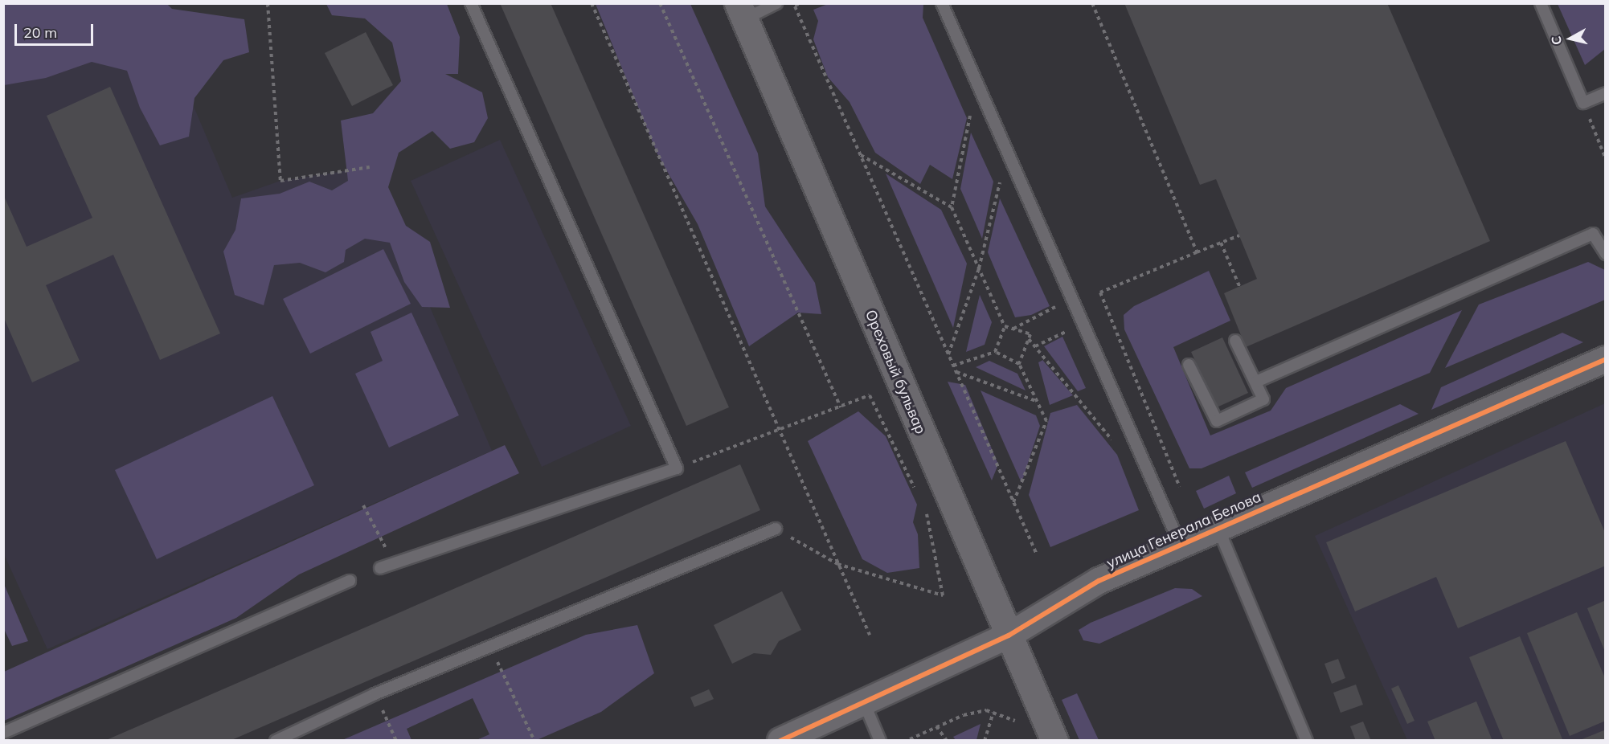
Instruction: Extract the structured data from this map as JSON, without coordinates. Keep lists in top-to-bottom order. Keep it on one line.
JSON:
{"streets":{"main road":["Ореховый бульвар"],"street":["улица Генерала Белова"]},"crossings":[["Ореховый бульвар","улица Генерала Белова"]],"scale_bar":"20 m","north":"left"}
